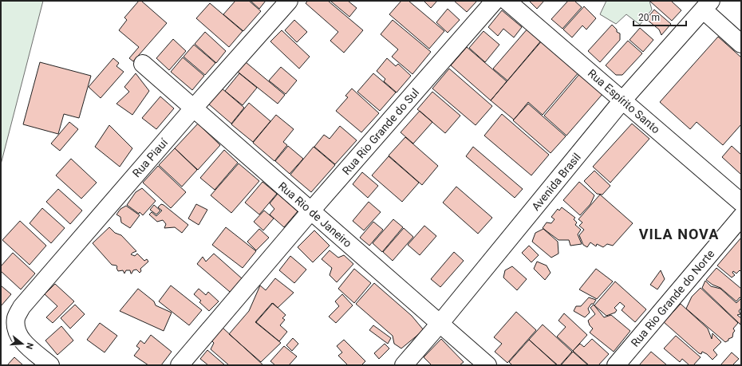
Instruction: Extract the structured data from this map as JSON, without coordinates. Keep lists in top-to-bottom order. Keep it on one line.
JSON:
{"streets":{"street":["Rua Espírito Santo","Rua Rio Grande do Sul","Rua Piauí","Avenida Brasil","Rua Rio de Janeiro","Rua Rio Grande do Norte"]},"crossings":[["Rua Espírito Santo","Avenida Brasil"],["Rua Rio Grande do Sul","Rua Rio de Janeiro"],["Rua Piauí","Rua Rio de Janeiro"],["Avenida Brasil","Rua Rio de Janeiro"]],"districts":["VILA NOVA"],"scale_bar":"20 m","north":"right"}
